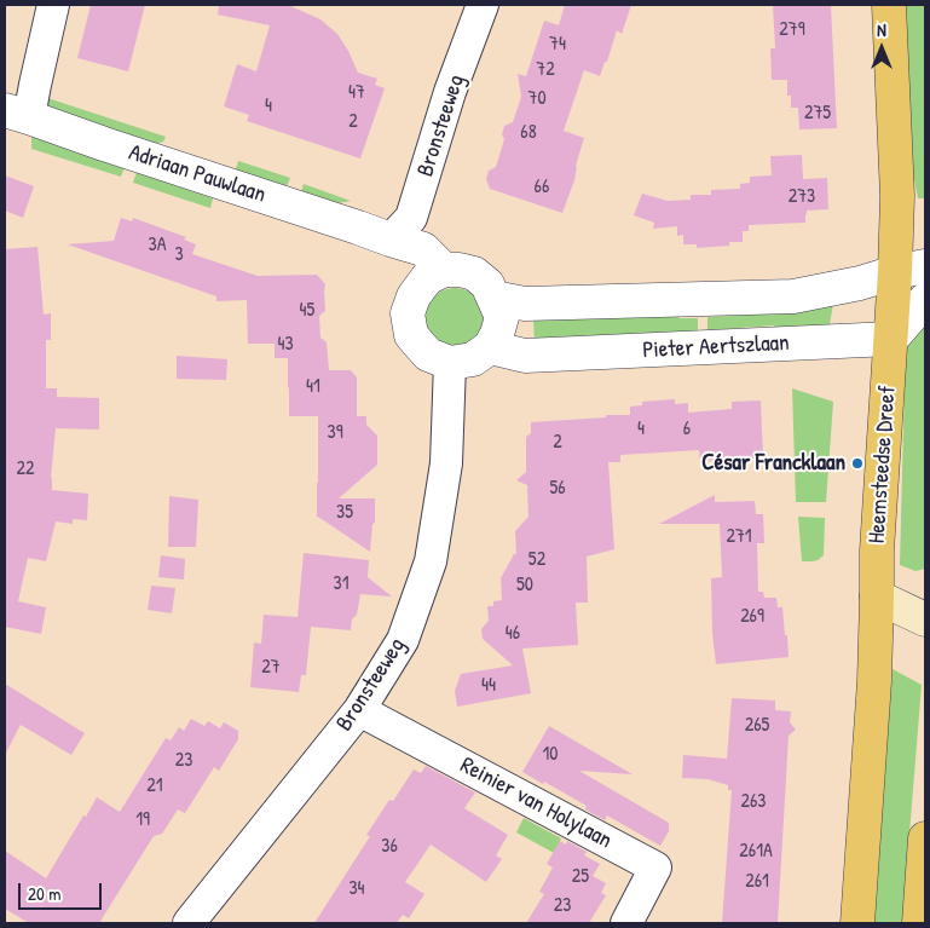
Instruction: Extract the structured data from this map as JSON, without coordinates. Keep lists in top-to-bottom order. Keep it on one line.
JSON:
{"streets":{"main road":["Heemsteedse Dreef"],"street":["Bronsteeweg","Adriaan Pauwlaan","Pieter Aertszlaan","Reinier van Holylaan"]},"crossings":[["Bronsteeweg","Adriaan Pauwlaan"],["Bronsteeweg","Pieter Aertszlaan"],["Bronsteeweg","Reinier van Holylaan"],["Adriaan Pauwlaan","Pieter Aertszlaan"],["Pieter Aertszlaan","Heemsteedse Dreef"]],"places":["César Francklaan"],"house_numbers":["279","74","72","47","70","4","275","2","68","66","273","3A","3","45","43","41","4","6","39","2","22","56","35","271","52","31","50","269","46","27","44","265","10","23","21","263","19","36","261A","25","261","34","23"],"scale_bar":"20 m","north":"top"}
